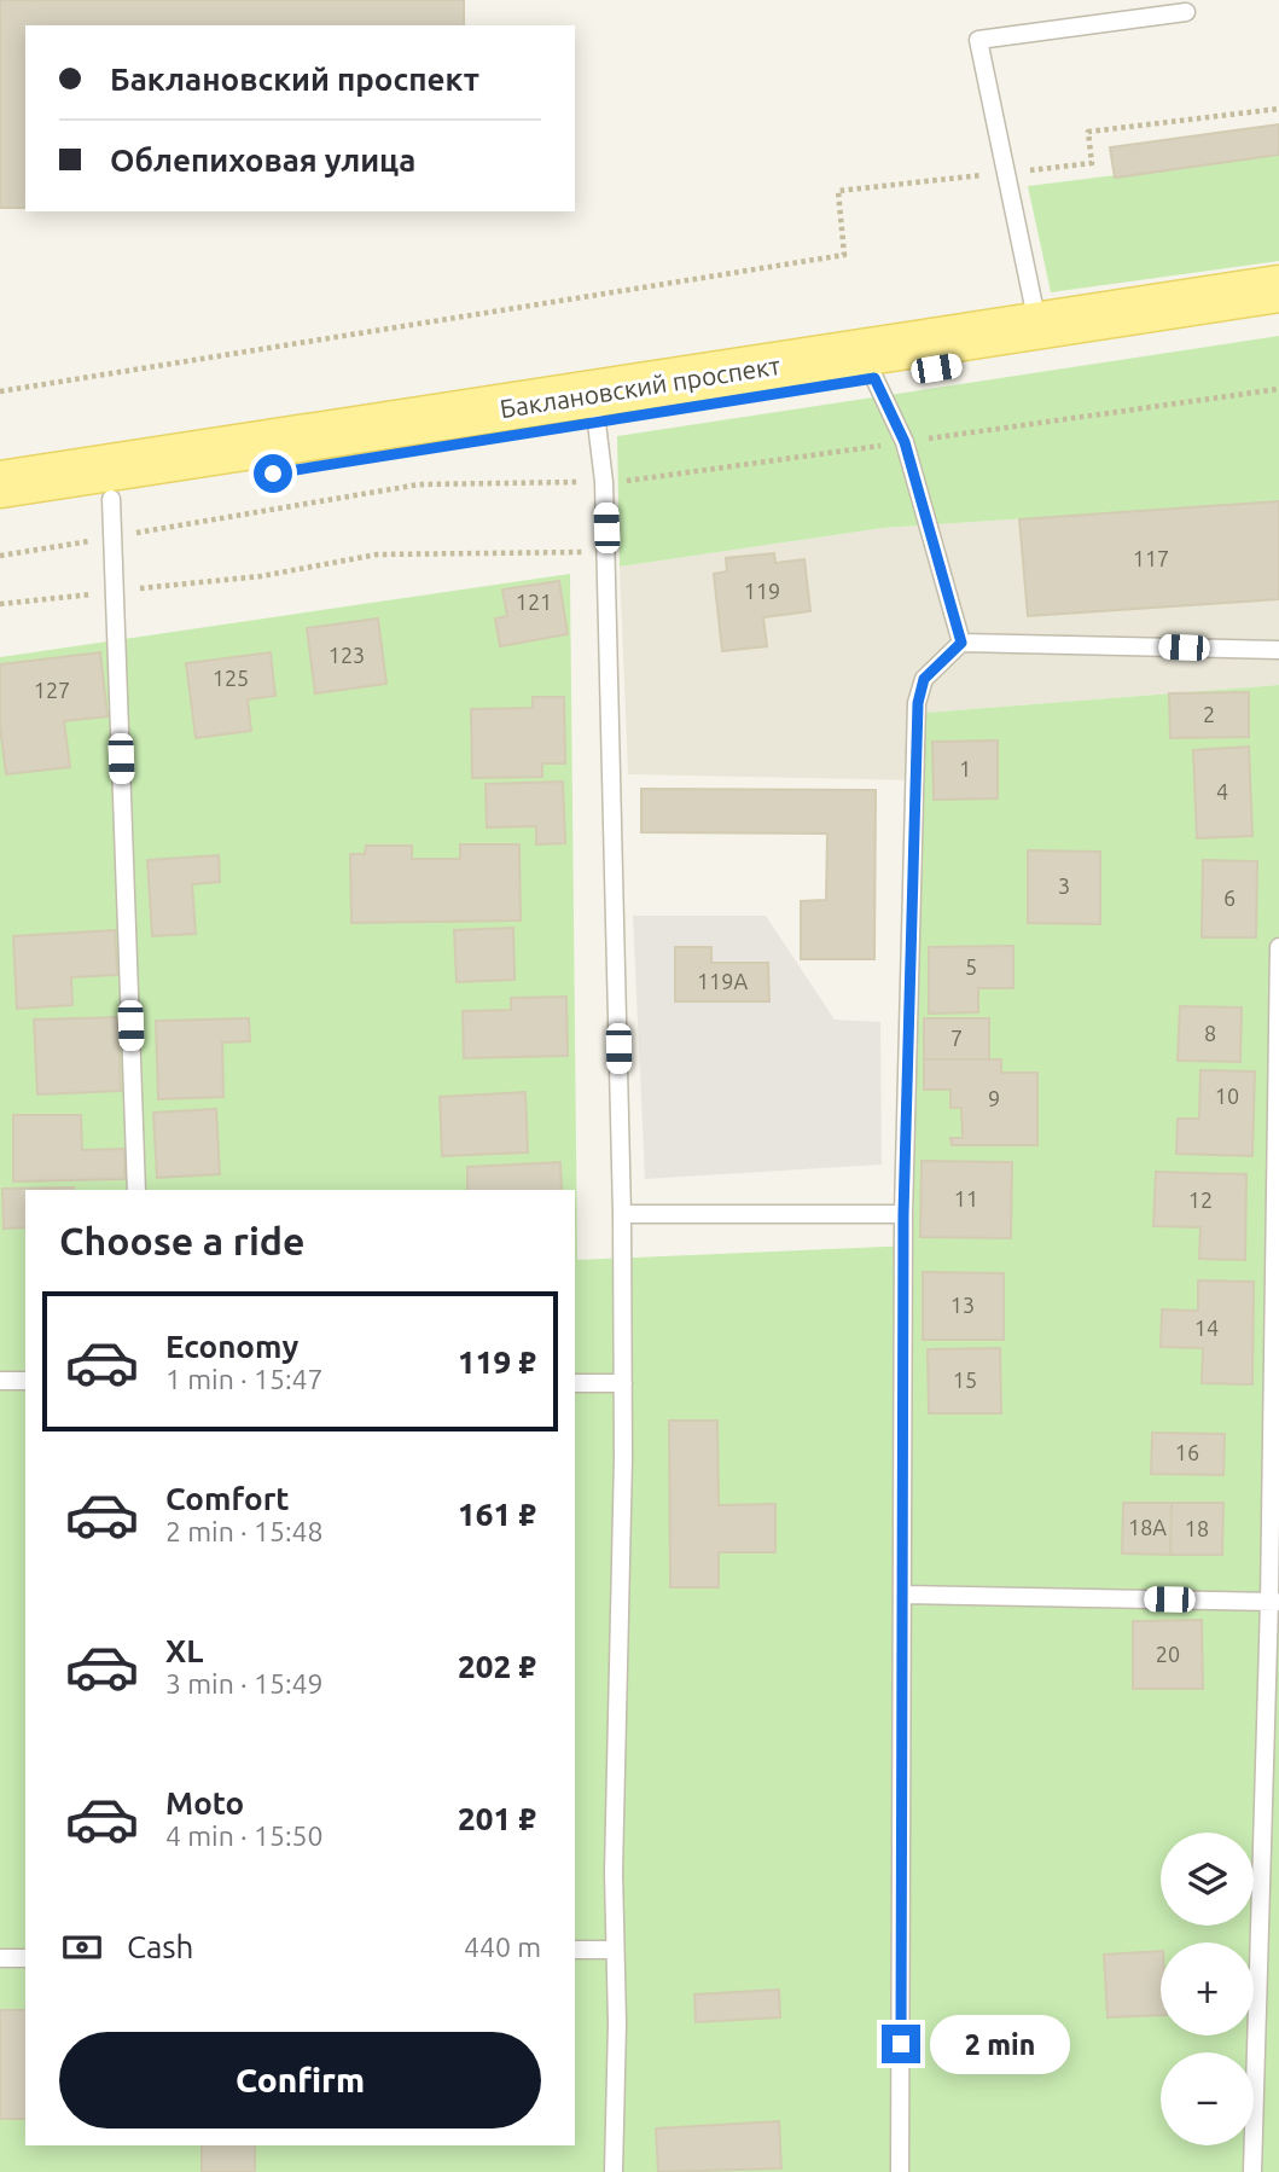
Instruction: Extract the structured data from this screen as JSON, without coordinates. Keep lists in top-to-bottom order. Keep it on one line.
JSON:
{"streets":{"main road":["Баклановский проспект"]},"house_numbers":["117","119","121","123","125","127","2","1","4","3","6","5","119А","8","7","10","9","11","12","13","14","15","16","18А","18","20"],"page":{"banner":["Баклановский проспект","Облепиховая улица"],"heading":"Choose a ride","list":[{"name":"Economy","note":"1 min · 15:47","value":"119 ₽"},{"name":"Comfort","note":"2 min · 15:48","value":"161 ₽"},{"name":"XL","note":"3 min · 15:49","value":"202 ₽"},{"name":"Moto","note":"4 min · 15:50","value":"201 ₽"}],"map_buttons":["+","−"],"pay":["Cash","440 m"],"bubble":"2 min","buttons":"Confirm"}}
